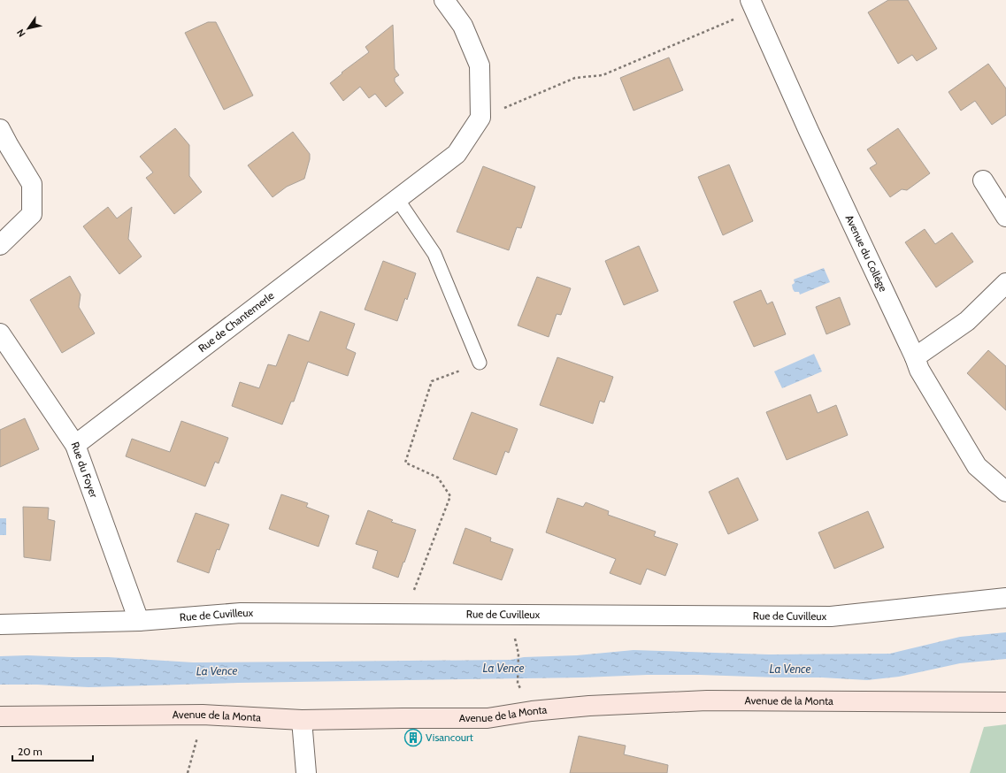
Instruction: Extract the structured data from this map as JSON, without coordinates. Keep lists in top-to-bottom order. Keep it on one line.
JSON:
{"streets":{"street":["Avenue du Collège","Rue de Chantemerle","Rue du Foyer","Rue de Cuvilleux","Avenue de la Monta"]},"crossings":[["Rue de Chantemerle","Rue du Foyer"],["Rue du Foyer","Rue de Cuvilleux"]],"water":["La Vence"],"places":{"building":["Visancourt"]},"scale_bar":"20 m","north":"bottom left"}
